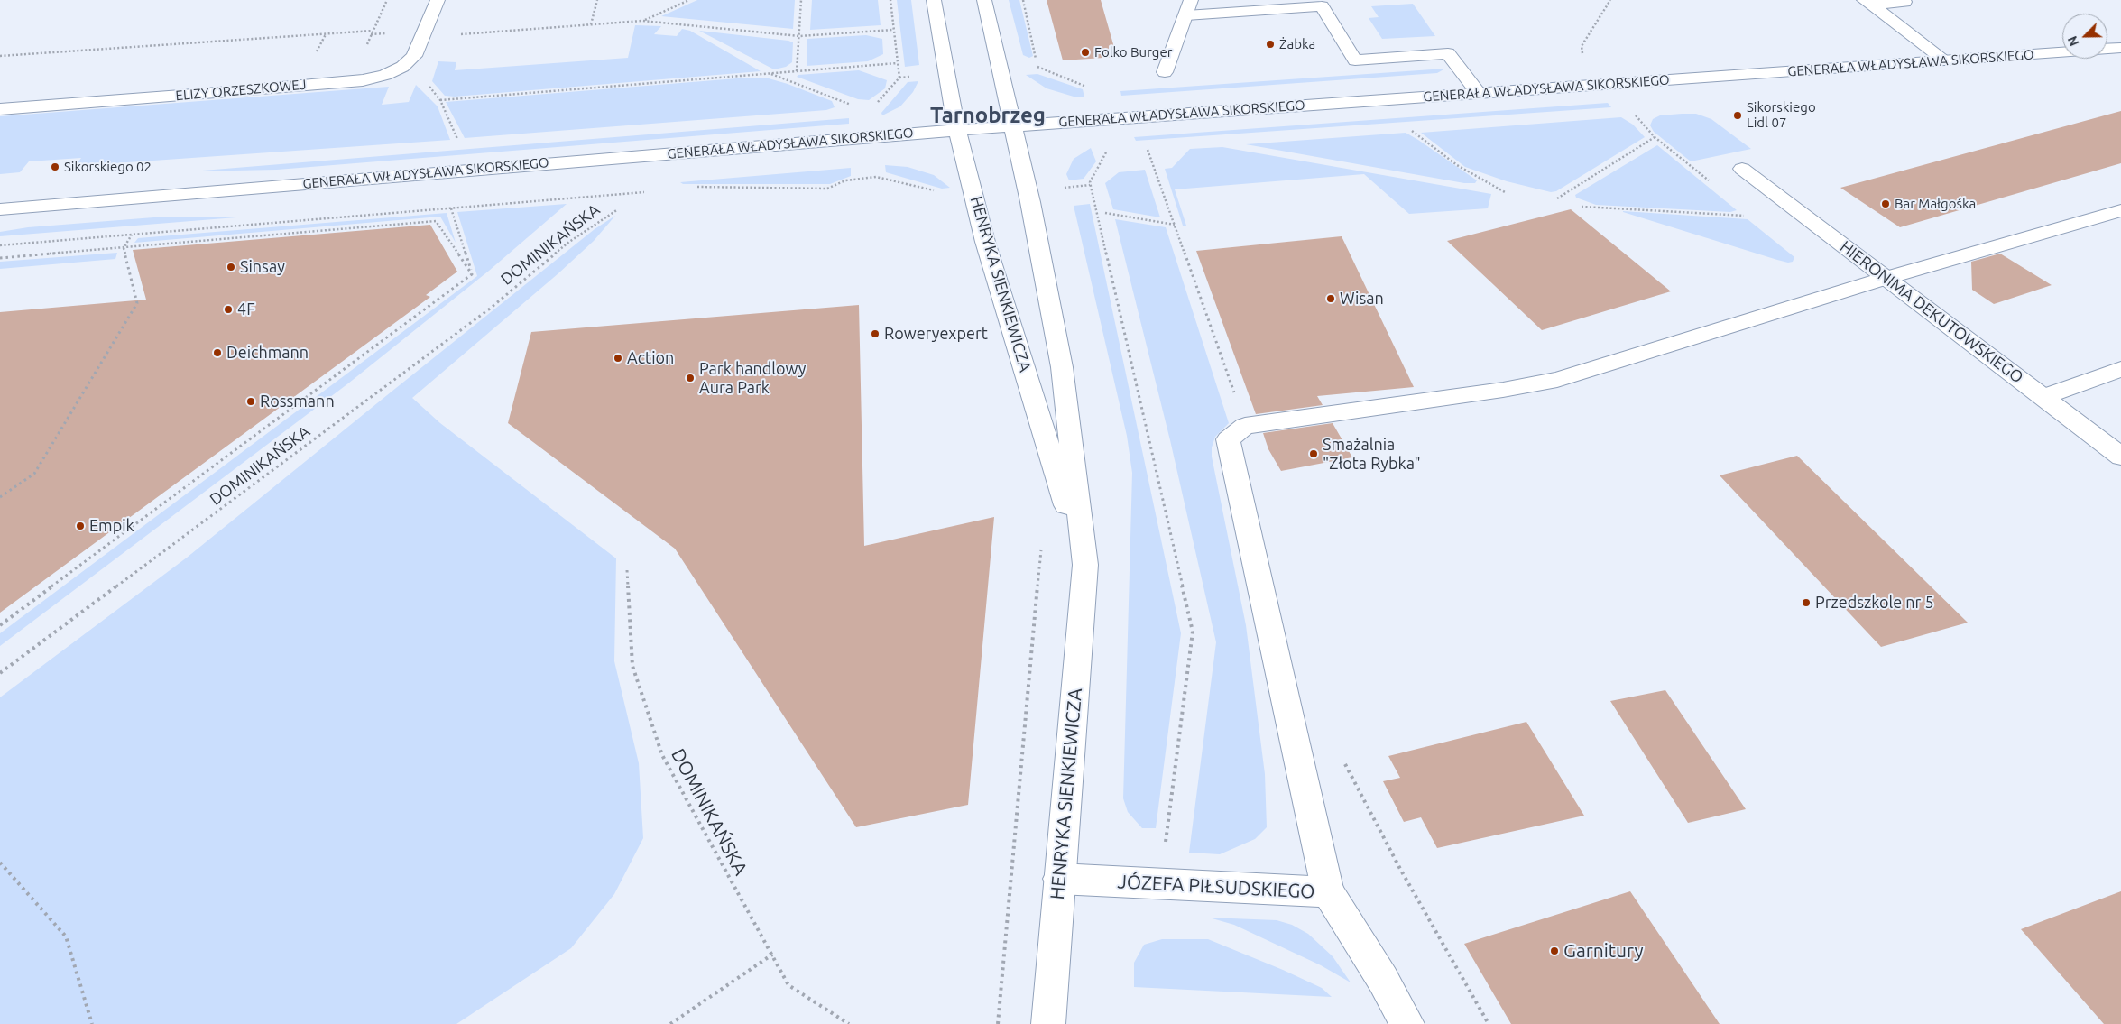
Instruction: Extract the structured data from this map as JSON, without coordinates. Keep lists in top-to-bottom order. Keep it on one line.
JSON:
{"streets":{"street":["GENERAŁA WŁADYSŁAWA SIKORSKIEGO","ELIZY ORZESZKOWEJ","HENRYKA SIENKIEWICZA","HIERONIMA DEKUTOWSKIEGO","JÓZEFA PIŁSUDSKIEGO"],"path":["DOMINIKAŃSKA"]},"crossings":[["GENERAŁA WŁADYSŁAWA SIKORSKIEGO","HENRYKA SIENKIEWICZA"],["HENRYKA SIENKIEWICZA","JÓZEFA PIŁSUDSKIEGO"]],"districts":["Tarnobrzeg"],"places":["Żabka","Folko Burger","Sikorskiego Lidl 07","Sikorskiego 02","Bar Małgośka","Sinsay","Wisan","4F","Roweryexpert","Deichmann","Action","Park handlowy Aura Park","Rossmann","Smażalnia \"Złota Rybka\"","Empik","Przedszkole nr 5","Garnitury"],"north":"bottom left"}
